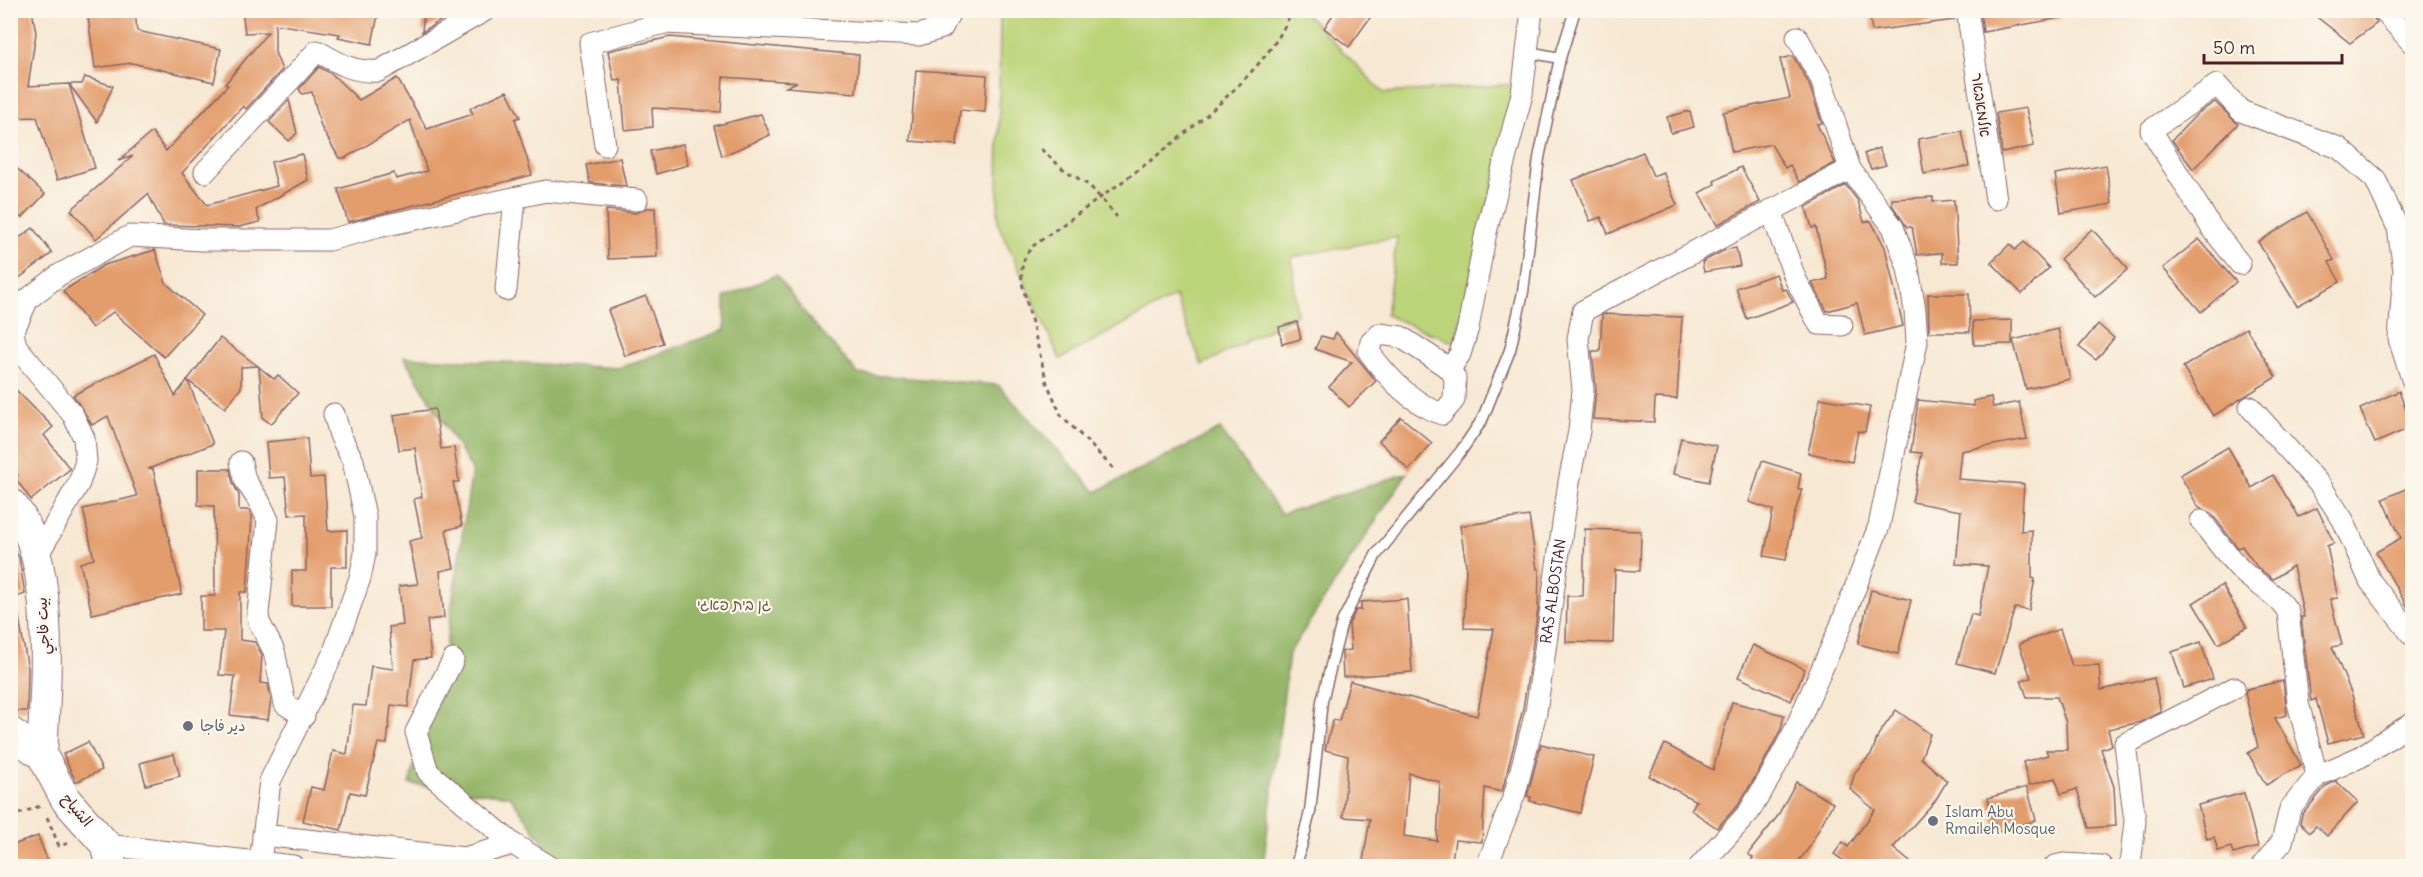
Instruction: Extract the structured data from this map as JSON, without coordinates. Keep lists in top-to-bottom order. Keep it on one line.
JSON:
{"streets":{"street":["אלמאבאר","RAS ALBOSTAN","بيت فاجي","الشياح"]},"crossings":[["بيت فاجي","الشياح"]],"parks":["גן בית פאגי"],"places":["دير فاجا","Islam Abu Rmaileh Mosque"],"scale_bar":"50 m"}
